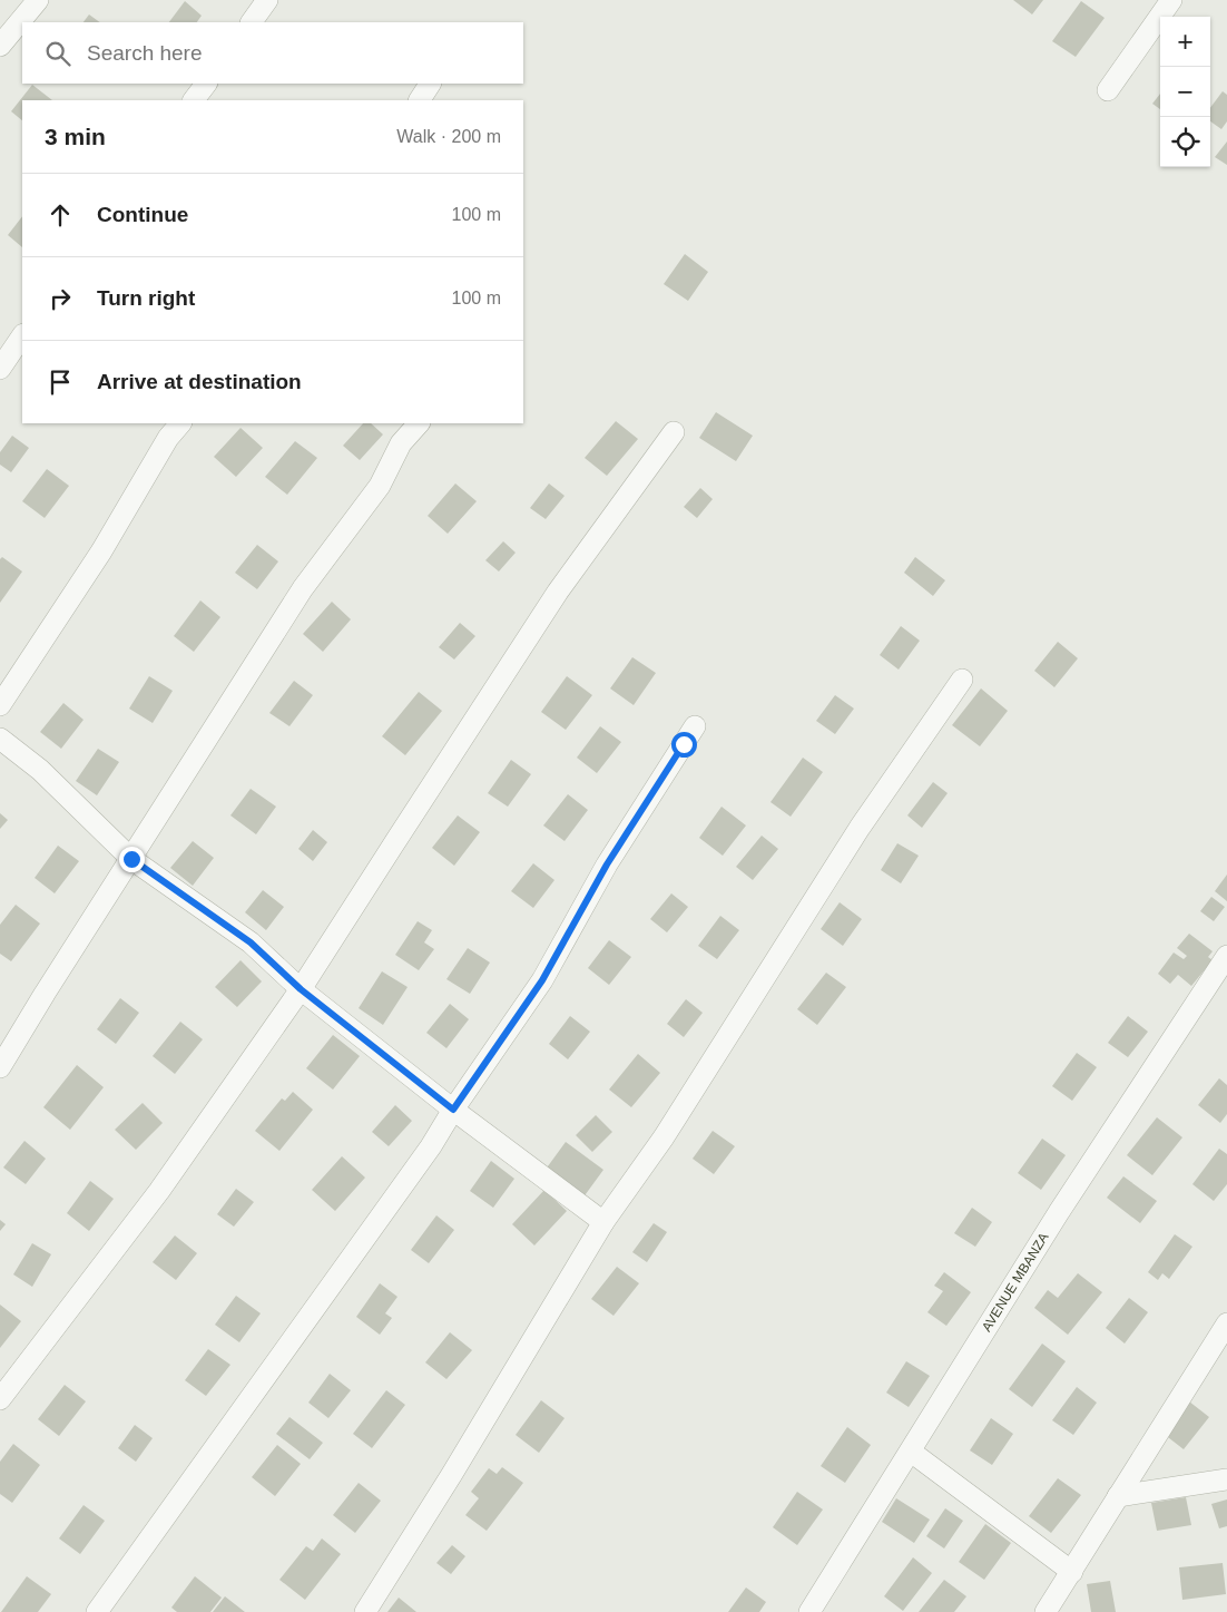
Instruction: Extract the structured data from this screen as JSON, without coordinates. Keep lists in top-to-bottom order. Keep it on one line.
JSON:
{"streets":{"street":["AVENUE MBANZA"]},"page":{"map_buttons":["+","−"],"search":"Search here","heading":["3 min","Walk · 200 m"],"list":[["Continue","100 m"],["Turn right","100 m"],"Arrive at destination"]}}
